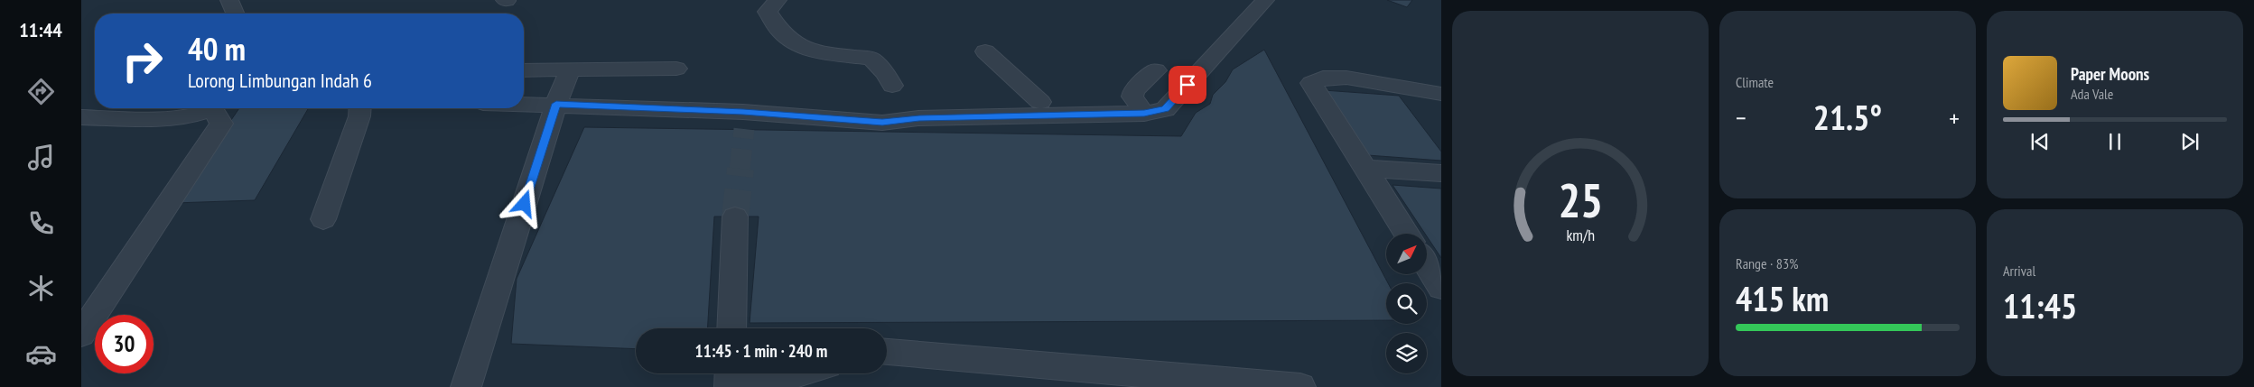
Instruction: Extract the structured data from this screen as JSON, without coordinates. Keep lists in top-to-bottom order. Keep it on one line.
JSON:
{"north":"top right","page":{"tabs":"11:44","tile":["Climate",["Range · 83%","415 km"],["Arrival","11:45"]],"turn":["40 m","Lorong Limbungan Indah 6"],"song":["Paper Moons","Ada Vale"],"heat":["−","21.5°","+"],"limit":"30","trip":"11:45 · 1 min · 240 m","gauge":["25","km/h"]}}
